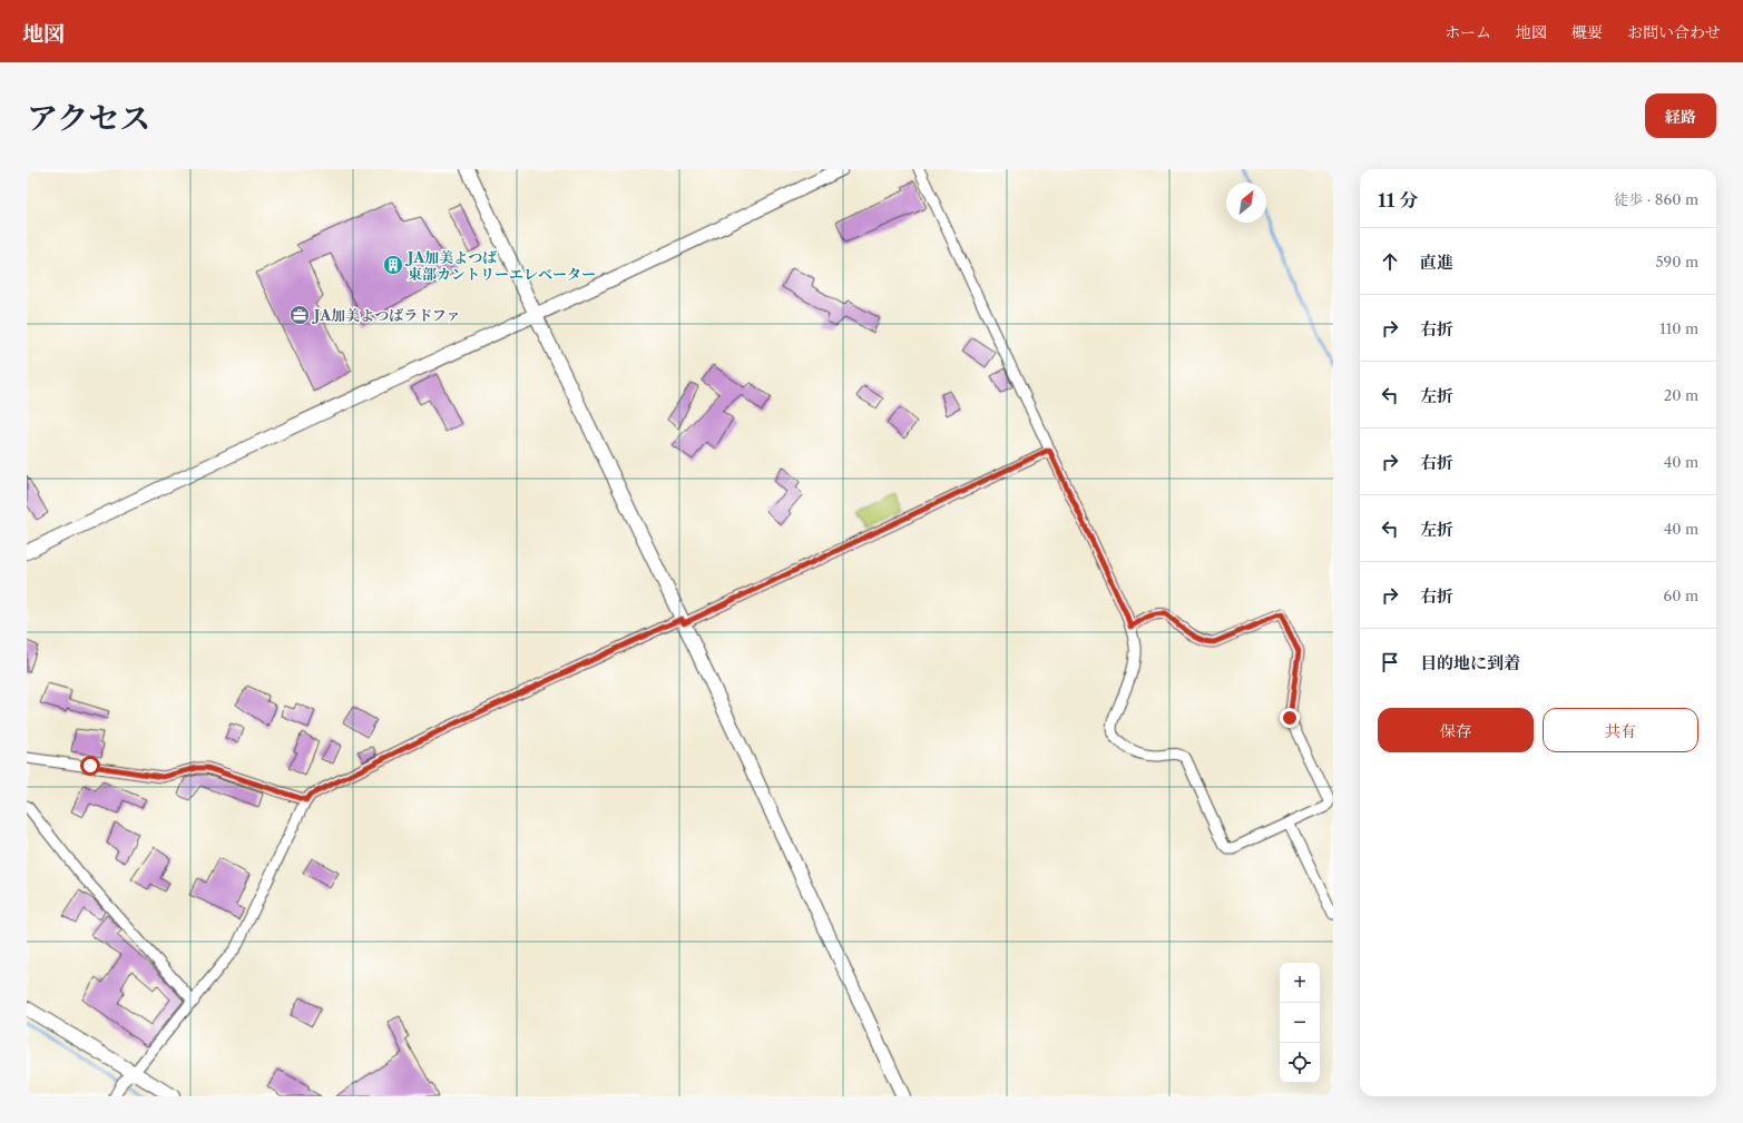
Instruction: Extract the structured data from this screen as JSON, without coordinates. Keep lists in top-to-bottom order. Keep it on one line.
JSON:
{"places":{"building":["JA加美よつば 東部カントリーエレベーター"],"office":["JA加美よつばラドファ"]},"north":"top right","page":{"header":"地図","nav":["ホーム","地図","概要","お問い合わせ"],"title":"アクセス","buttons":["経路",["保存","共有"]],"heading":["11 分","徒歩 · 860 m"],"list":[["直進","590 m"],["右折","110 m"],["左折","20 m"],["右折","40 m"],["左折","40 m"],["右折","60 m"],"目的地に到着"],"map_buttons":["+","−"]}}
